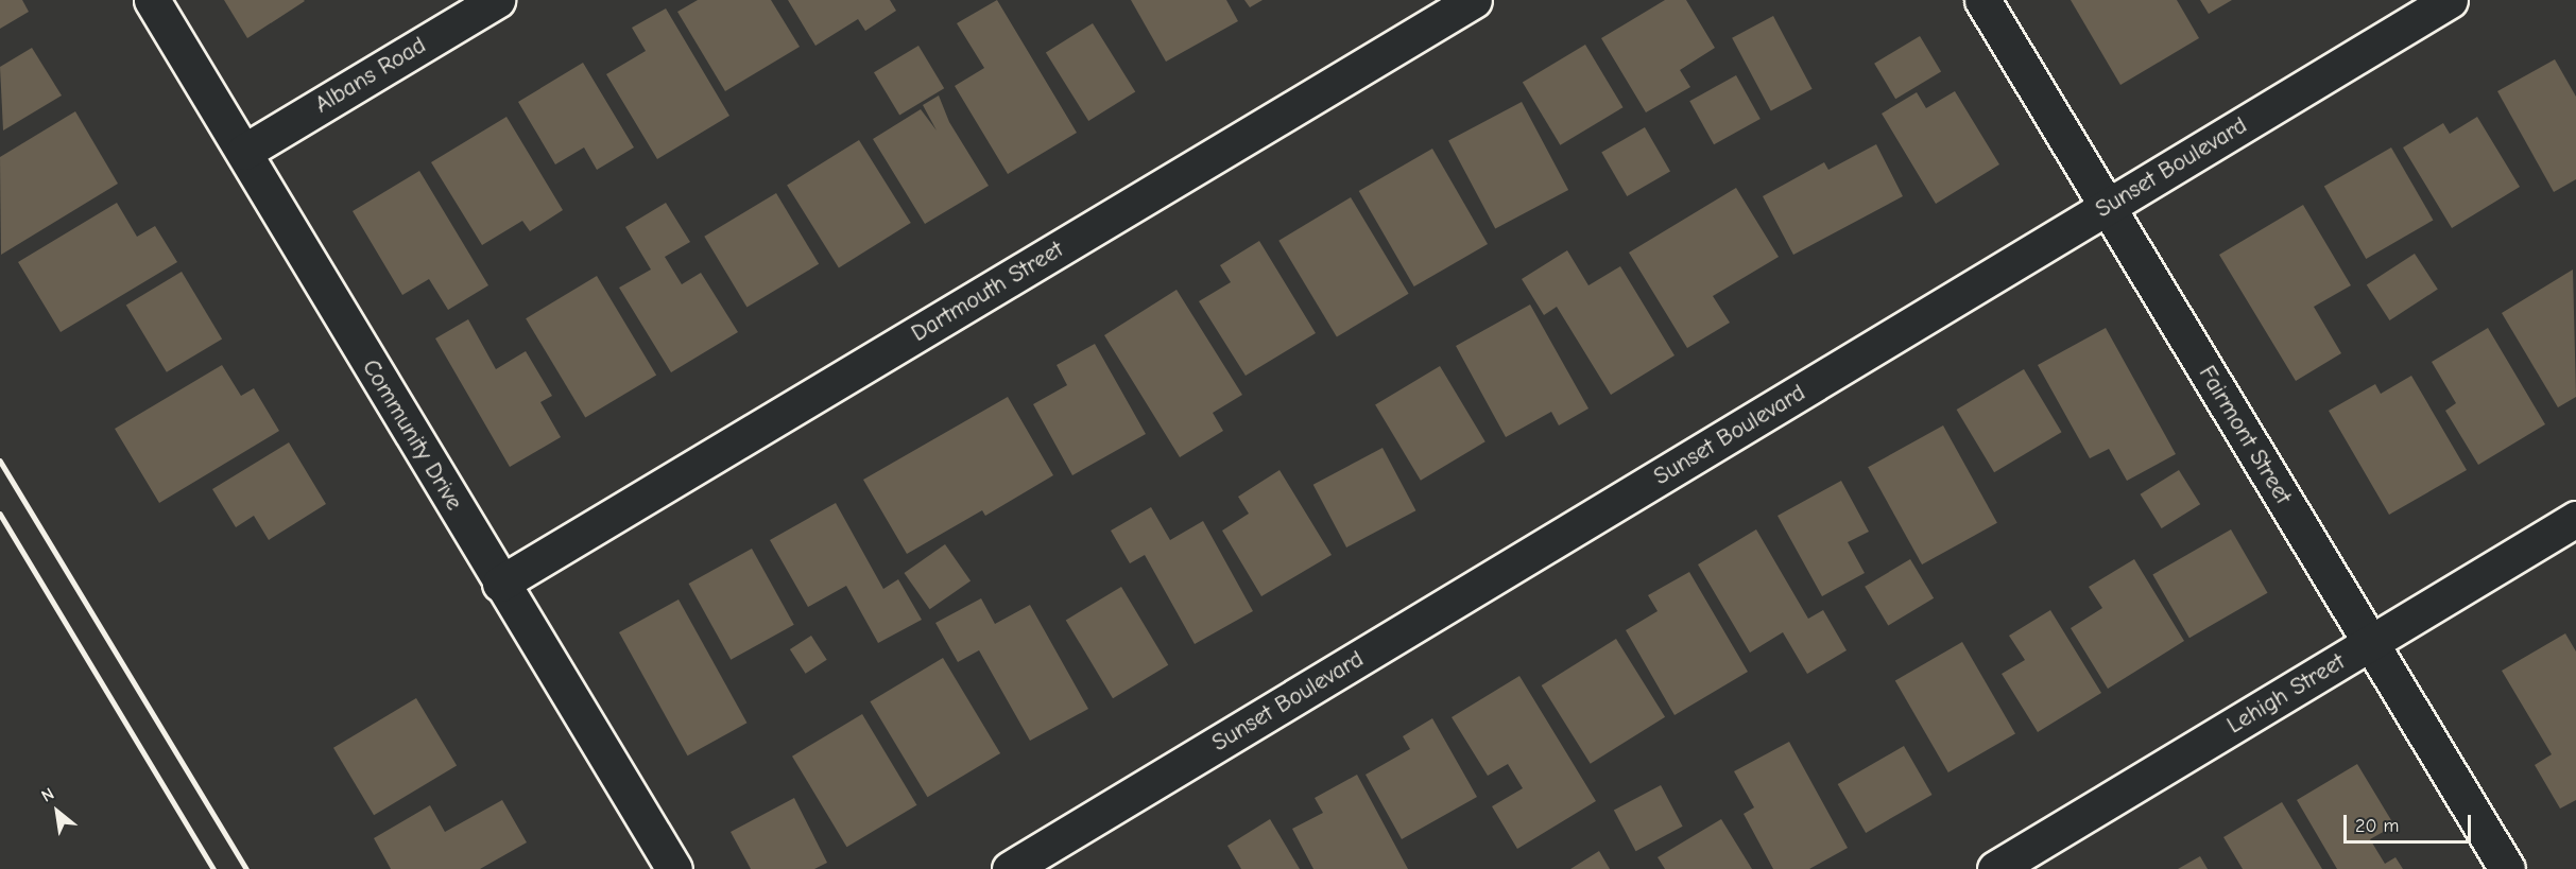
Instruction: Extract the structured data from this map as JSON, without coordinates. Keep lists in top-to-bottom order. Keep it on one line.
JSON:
{"streets":{"street":["Albans Road","Sunset Boulevard","Dartmouth Street","Community Drive","Fairmont Street","Lehigh Street"]},"crossings":[["Albans Road","Community Drive"],["Sunset Boulevard","Fairmont Street"],["Dartmouth Street","Community Drive"],["Fairmont Street","Lehigh Street"]],"scale_bar":"20 m","north":"top left"}
